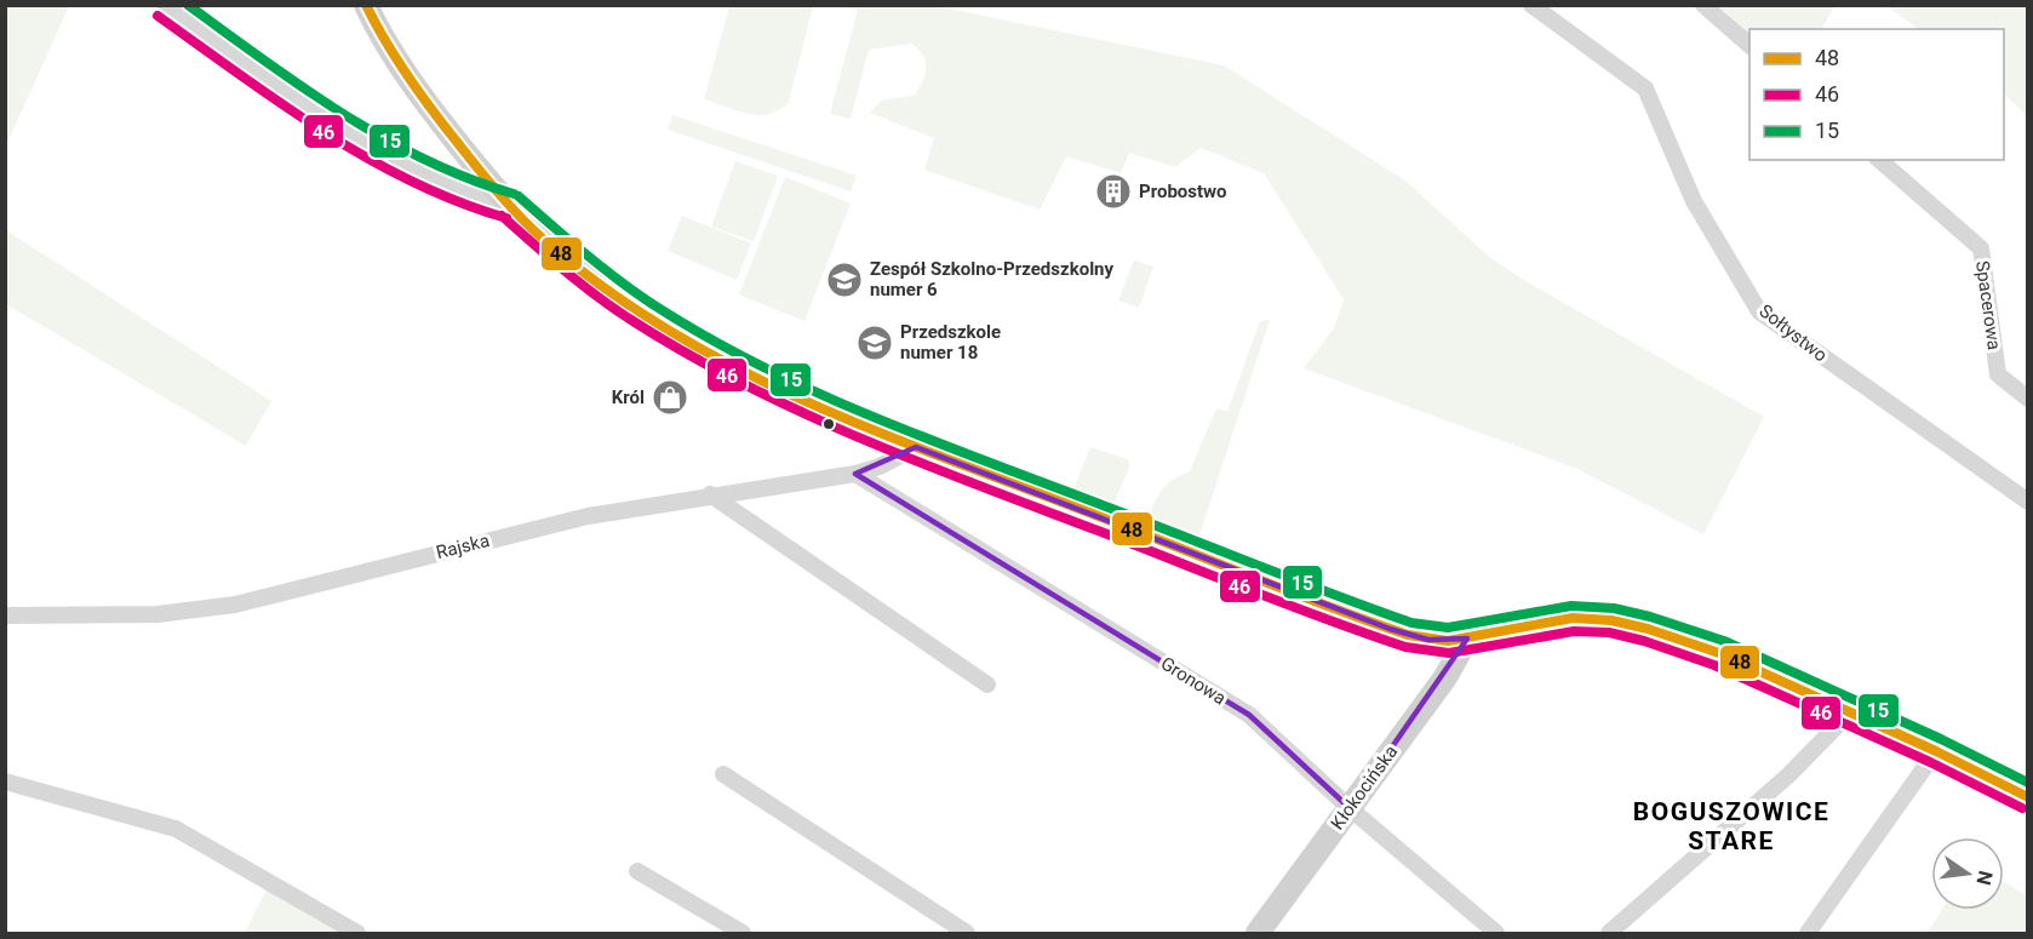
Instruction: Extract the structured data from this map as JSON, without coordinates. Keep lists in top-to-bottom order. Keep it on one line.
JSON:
{"streets":{"street":["Spacerowa","Sołtystwo","Rajska","Gronowa","Kłokocińska"]},"crossings":[["Rajska","Gronowa"],["Gronowa","Kłokocińska"]],"districts":["BOGUSZOWICE STARE"],"places":{"building":["Probostwo"],"school or university":["Zespół Szkolno-Przedszkolny numer 6","Przedszkole numer 18"],"shop":["Król"]},"lines":["transit line 48","transit line 15","transit line 46"],"legend":["48","46","15"],"north":"right"}
